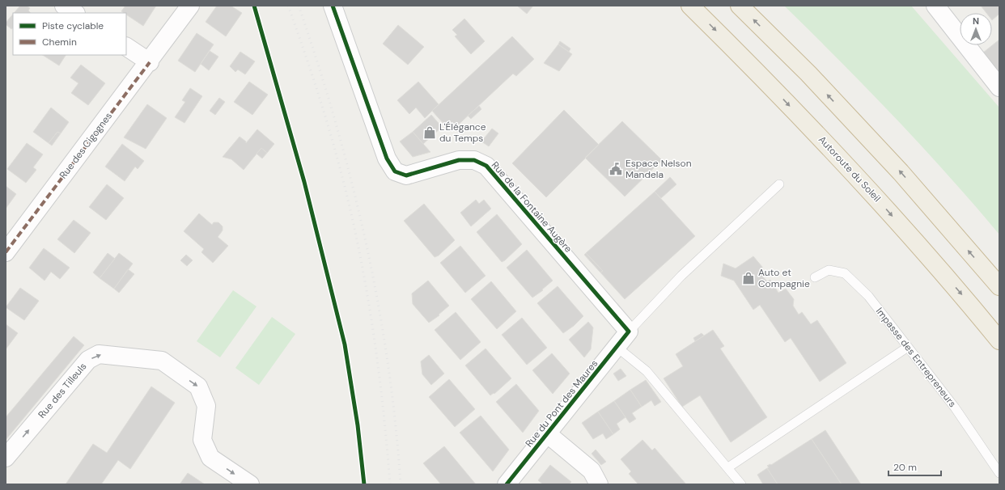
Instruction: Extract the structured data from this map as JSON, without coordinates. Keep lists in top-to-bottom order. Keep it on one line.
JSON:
{"streets":{"highway":["Autoroute du Soleil"],"street":["Rue des Cigognes","Rue de la Fontaine Augère","Rue des Tilleuls","Rue du Pont des Maures"],"lane":["Impasse des Entrepreneurs"]},"crossings":[["Rue de la Fontaine Augère","Rue du Pont des Maures"]],"places":{"shop":["L'Élégance du Temps","Auto et Compagnie"],"public building":["Espace Nelson Mandela"]},"legend":["Piste cyclable","Chemin"],"scale_bar":"20 m","north":"top"}
